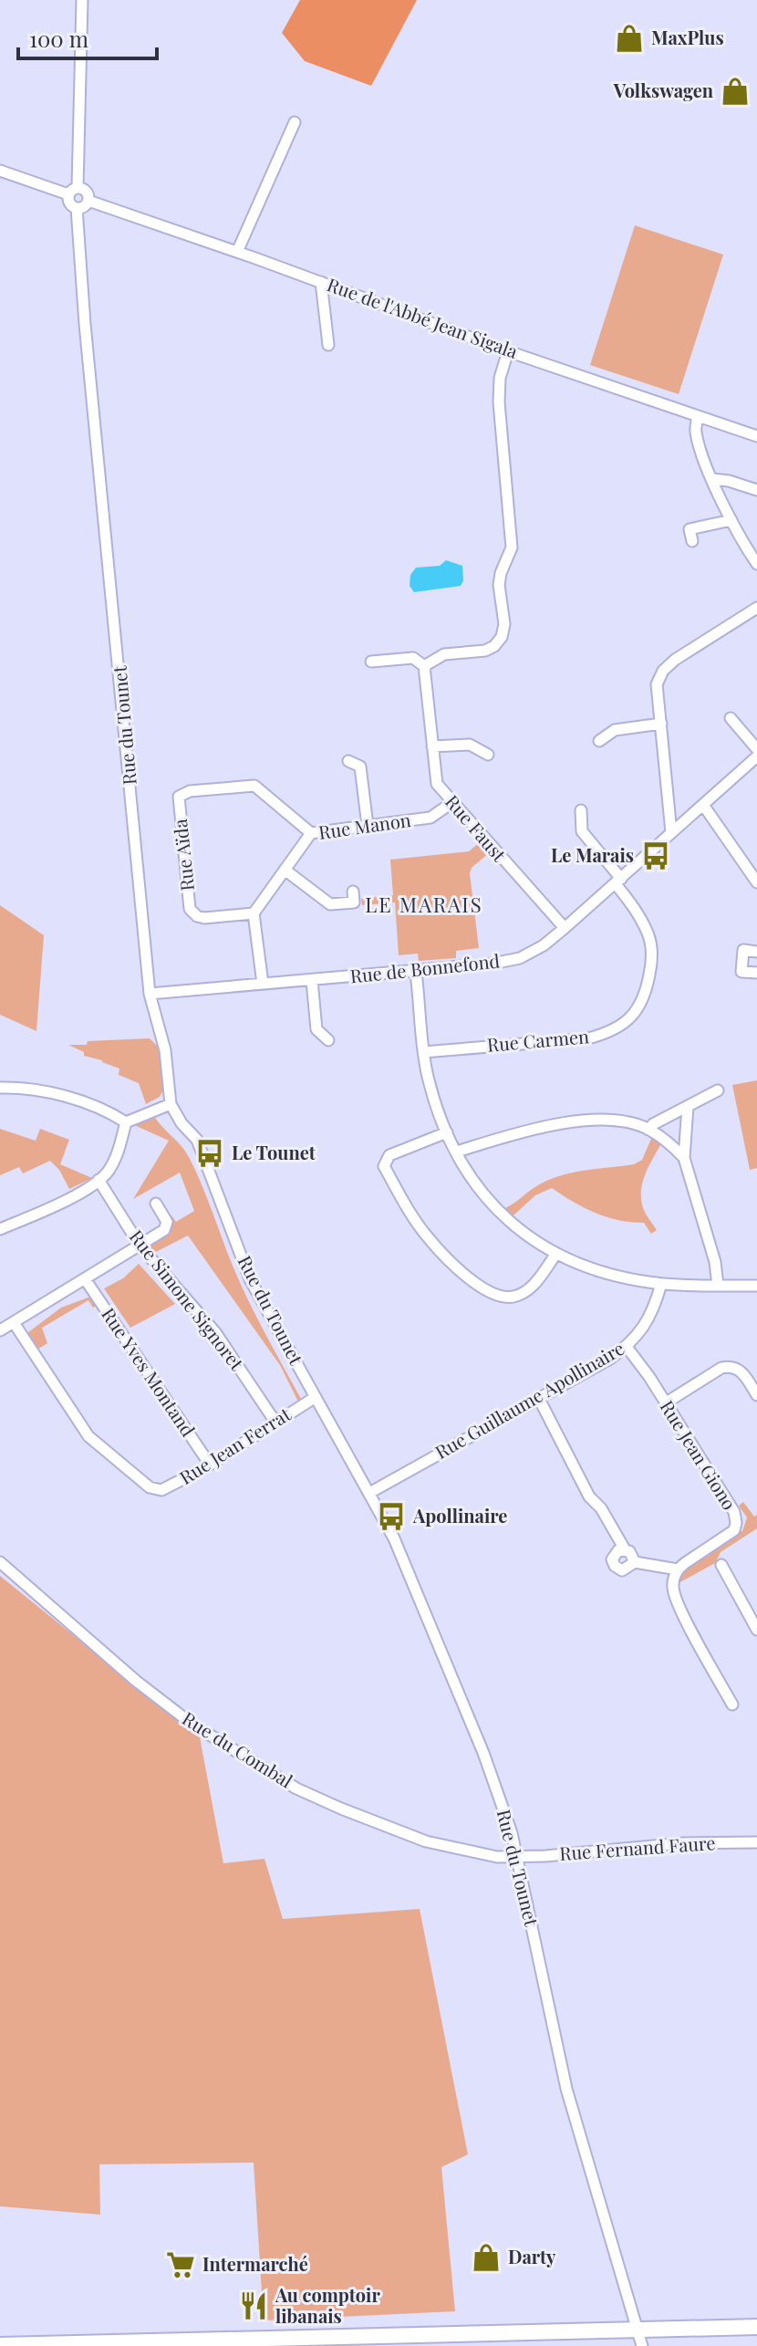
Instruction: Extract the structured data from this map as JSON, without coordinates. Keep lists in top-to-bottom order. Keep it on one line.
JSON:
{"streets":{"street":["Rue de l'Abbé Jean Sigala","Rue du Tounet","Rue Manon","Rue Faust","Rue Aïda","Rue de Bonnefond","Rue Carmen","Rue Simone Signoret","Rue Yves Montand","Rue Guillaume Apollinaire","Rue Jean Ferrat","Rue Jean Giono","Rue du Combal","Rue Fernand Faure"]},"crossings":[["Rue de l'Abbé Jean Sigala","Rue du Tounet"],["Rue du Tounet","Rue de Bonnefond"],["Rue du Tounet","Rue Guillaume Apollinaire"],["Rue du Tounet","Rue Jean Ferrat"],["Rue du Tounet","Rue du Combal"],["Rue du Tounet","Rue Fernand Faure"],["Rue Manon","Rue Faust"],["Rue Manon","Rue Aïda"],["Rue Faust","Rue de Bonnefond"],["Rue de Bonnefond","Rue Carmen"],["Rue Simone Signoret","Rue Jean Ferrat"],["Rue Yves Montand","Rue Jean Ferrat"],["Rue Guillaume Apollinaire","Rue Jean Giono"],["Rue du Combal","Rue Fernand Faure"]],"districts":["LE MARAIS"],"places":{"shop":["MaxPlus","Volkswagen","Darty"],"bus stop":["Le Marais","Le Tounet","Apollinaire"],"supermarket":["Intermarché"],"restaurant":["Au comptoir libanais"]},"scale_bar":"100 m"}
